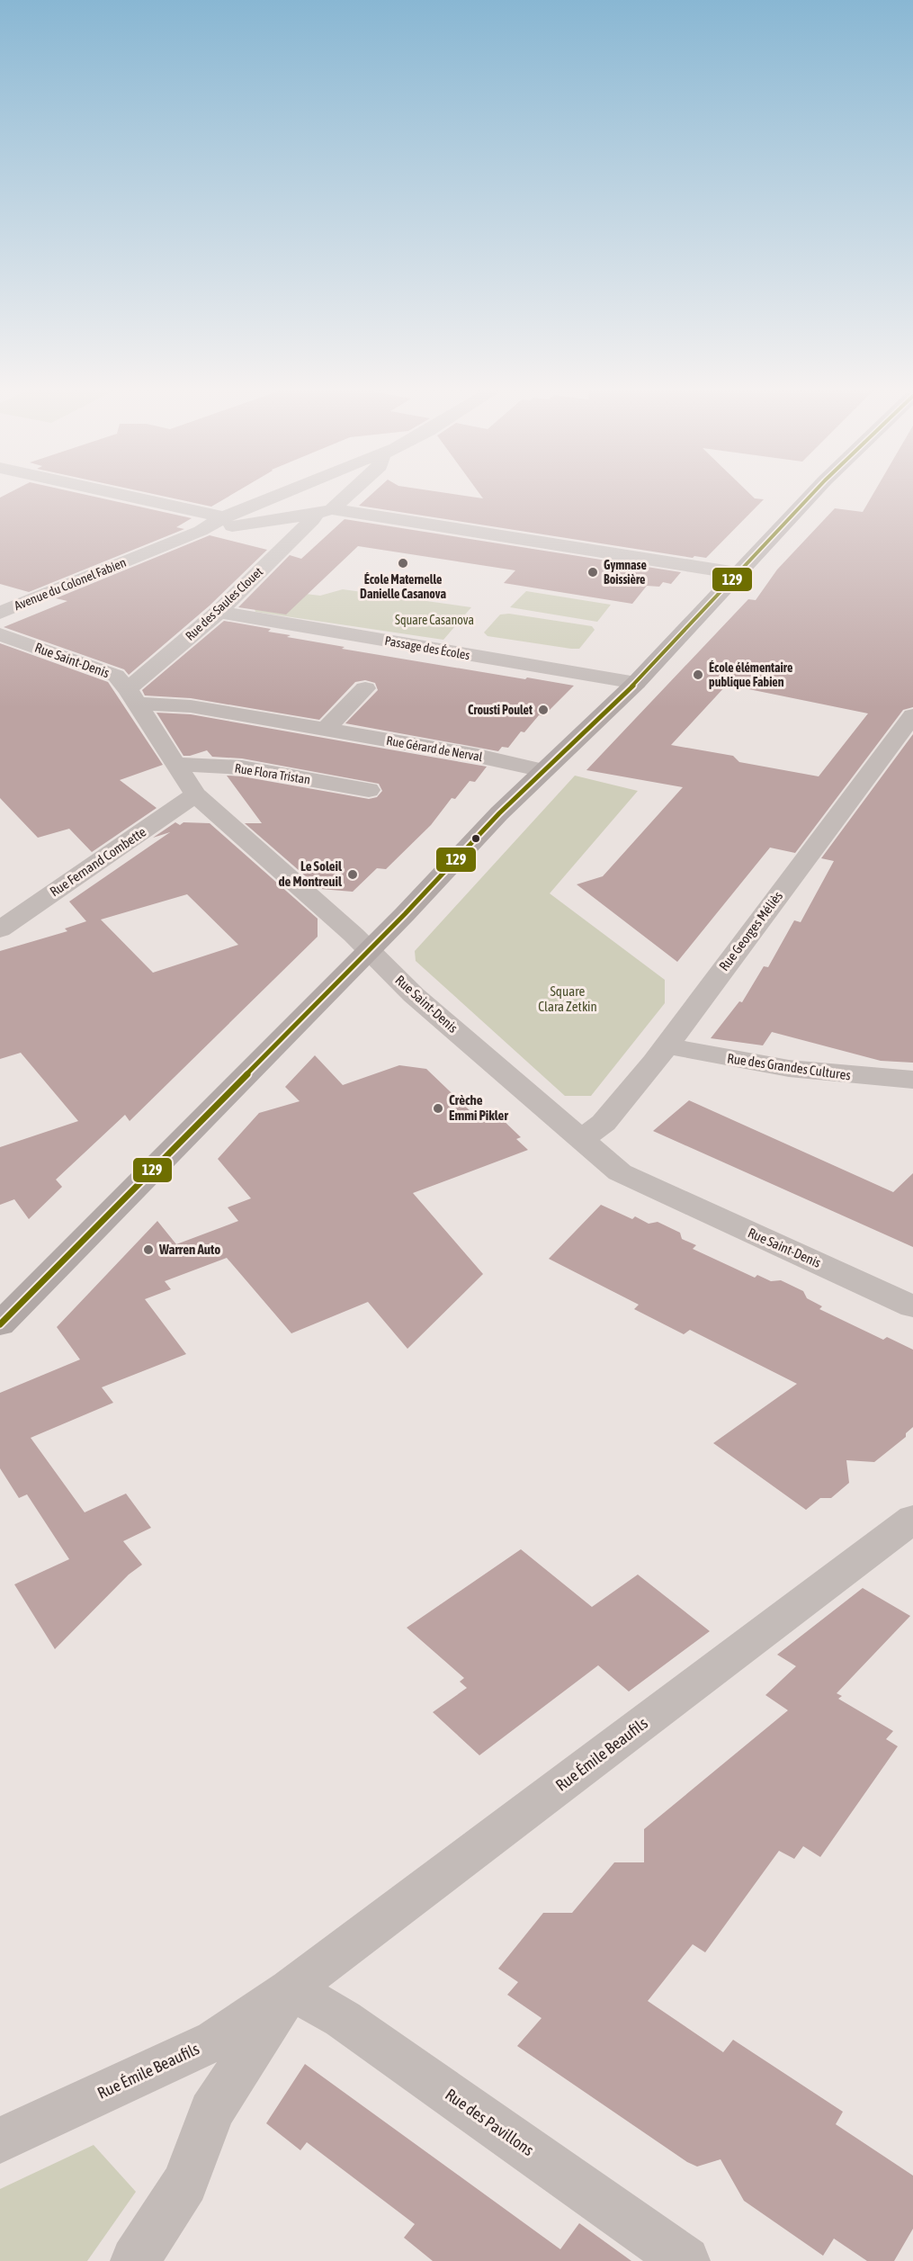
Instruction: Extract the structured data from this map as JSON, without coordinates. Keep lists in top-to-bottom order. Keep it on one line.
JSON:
{"streets":{"street":["Avenue du Colonel Fabien","Rue des Saules Clouet","Passage des Écoles","Rue Saint-Denis","Rue Gérard de Nerval","Rue Flora Tristan","Rue Fernand Combette","Rue Georges Méliès","Rue des Grandes Cultures","Rue Émile Beaufils","Rue des Pavillons"]},"crossings":[["Avenue du Colonel Fabien","Rue des Saules Clouet"],["Rue des Saules Clouet","Passage des Écoles"],["Rue des Saules Clouet","Rue Saint-Denis"],["Rue des Saules Clouet","Rue Gérard de Nerval"],["Rue Saint-Denis","Rue Gérard de Nerval"],["Rue Saint-Denis","Rue Flora Tristan"],["Rue Saint-Denis","Rue Fernand Combette"],["Rue Saint-Denis","Rue Georges Méliès"],["Rue Georges Méliès","Rue des Grandes Cultures"],["Rue Émile Beaufils","Rue des Pavillons"]],"parks":["Square Casanova","Square Clara Zetkin"],"places":["École Maternelle Danielle Casanova","Gymnase Boissière","École élémentaire publique Fabien","Crousti Poulet","Le Soleil de Montreuil","Crèche Emmi Pikler","Warren Auto"],"lines":["transit line 129"]}
